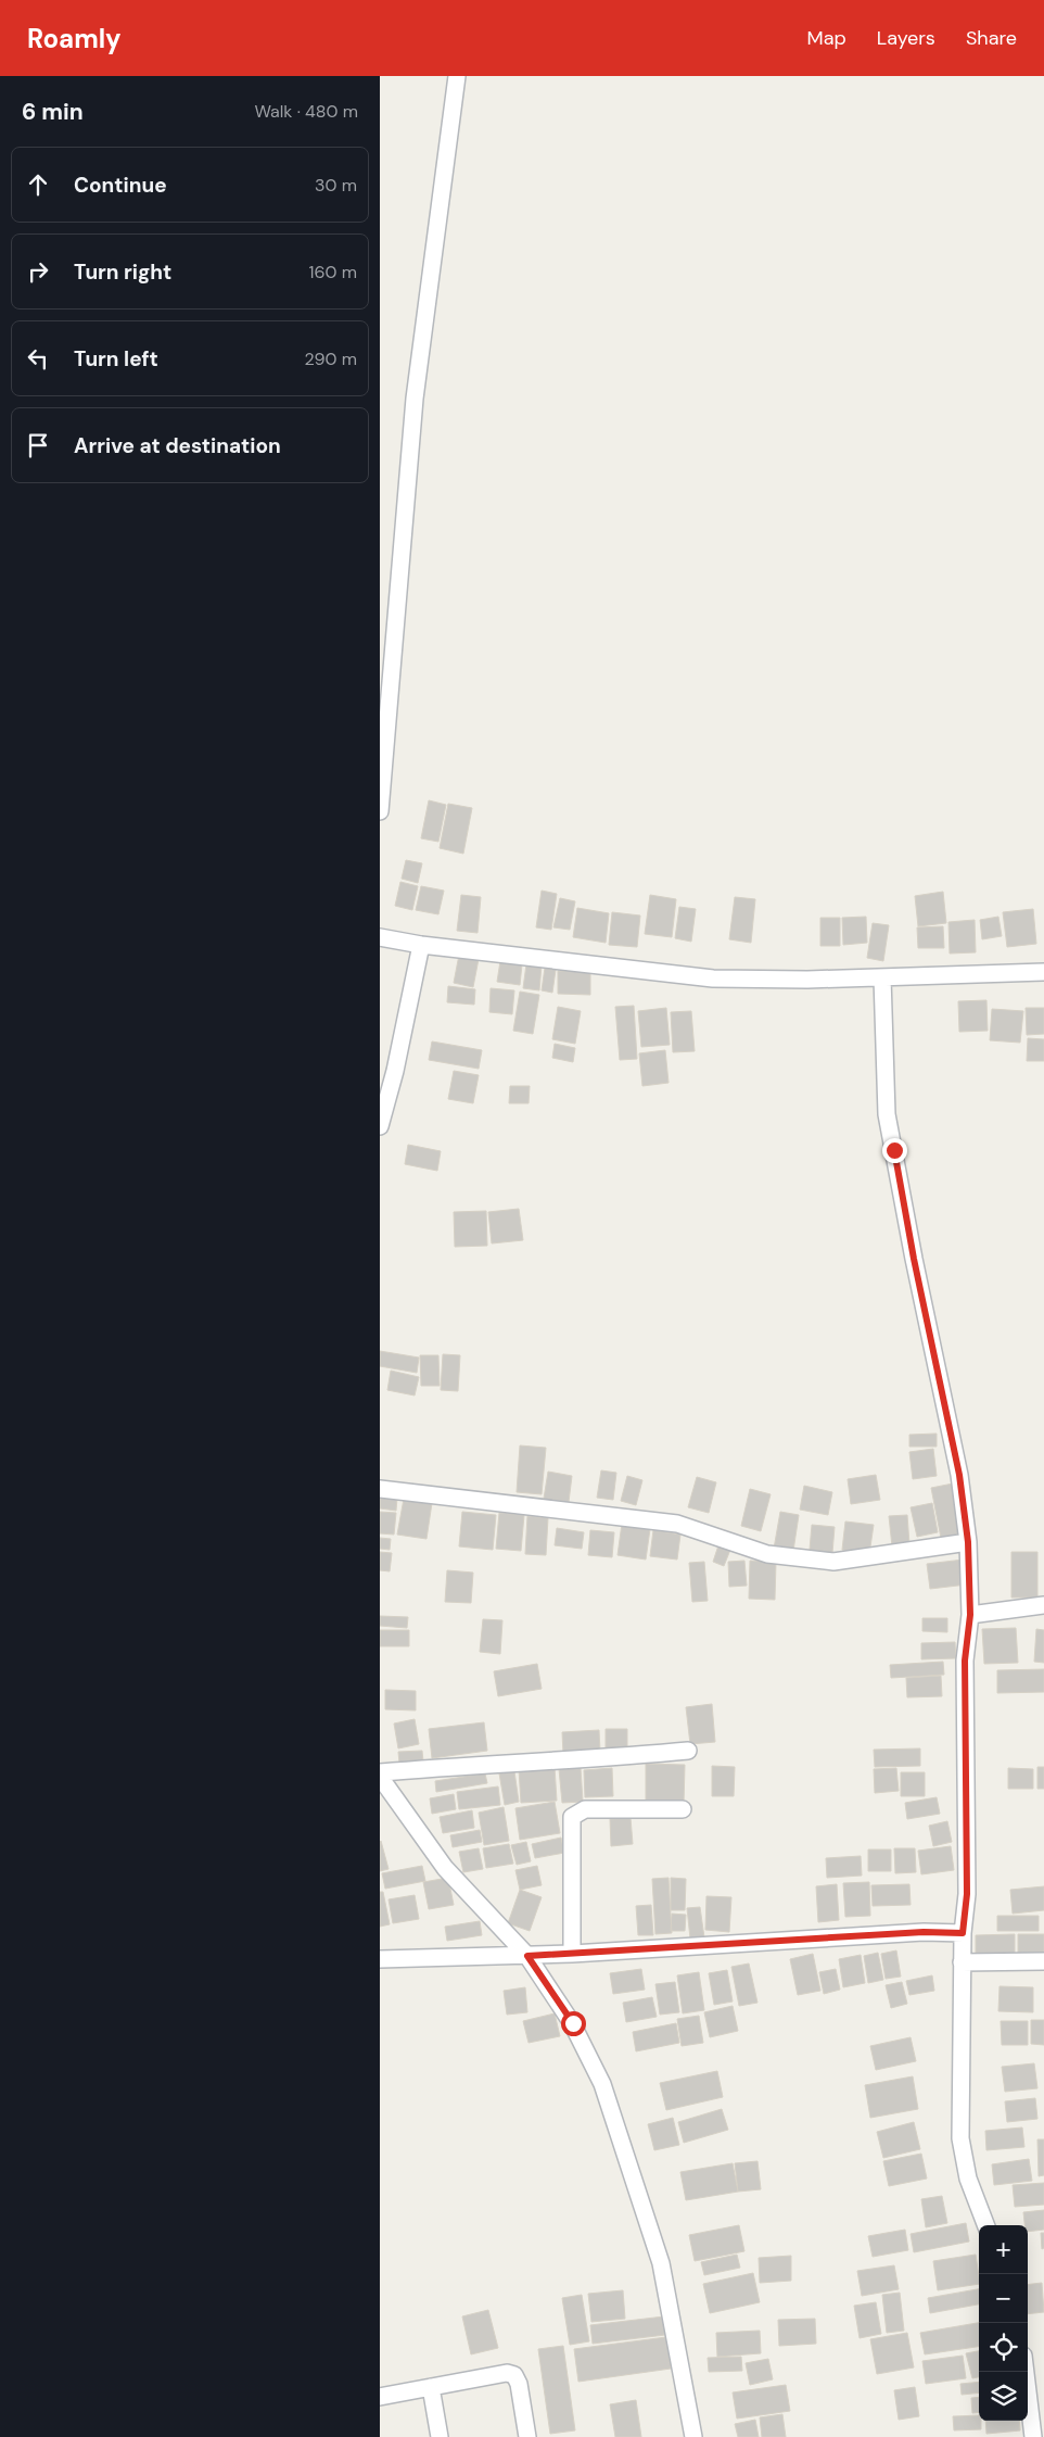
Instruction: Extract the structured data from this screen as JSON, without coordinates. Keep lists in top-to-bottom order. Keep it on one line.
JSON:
{"page":{"header":"Roamly","nav":["Map","Layers","Share"],"heading":["6 min","Walk · 480 m"],"list":[["Continue","30 m"],["Turn right","160 m"],["Turn left","290 m"],"Arrive at destination"],"map_buttons":["+","−"]}}
